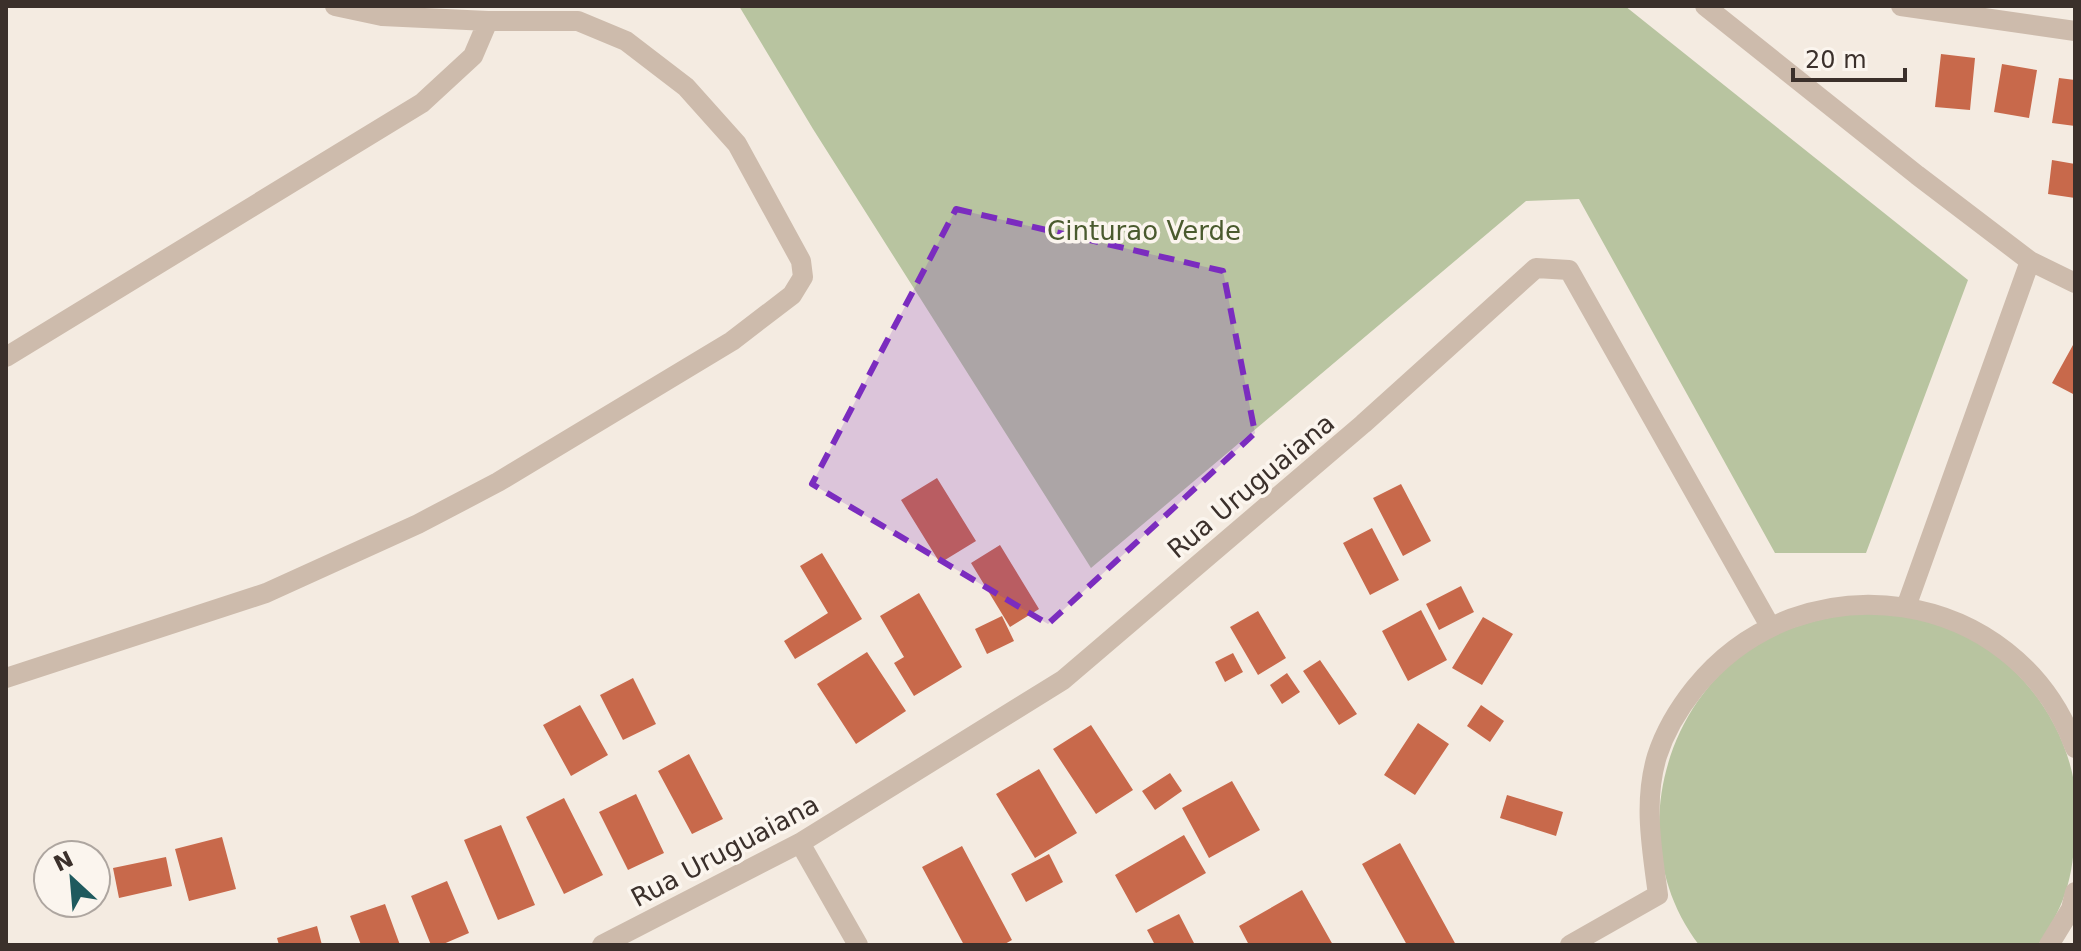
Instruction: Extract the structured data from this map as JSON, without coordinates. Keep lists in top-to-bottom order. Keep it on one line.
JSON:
{"streets":{"street":["Rua Uruguaiana"]},"parks":["Cinturao Verde"],"scale_bar":"20 m","north":"top left"}
